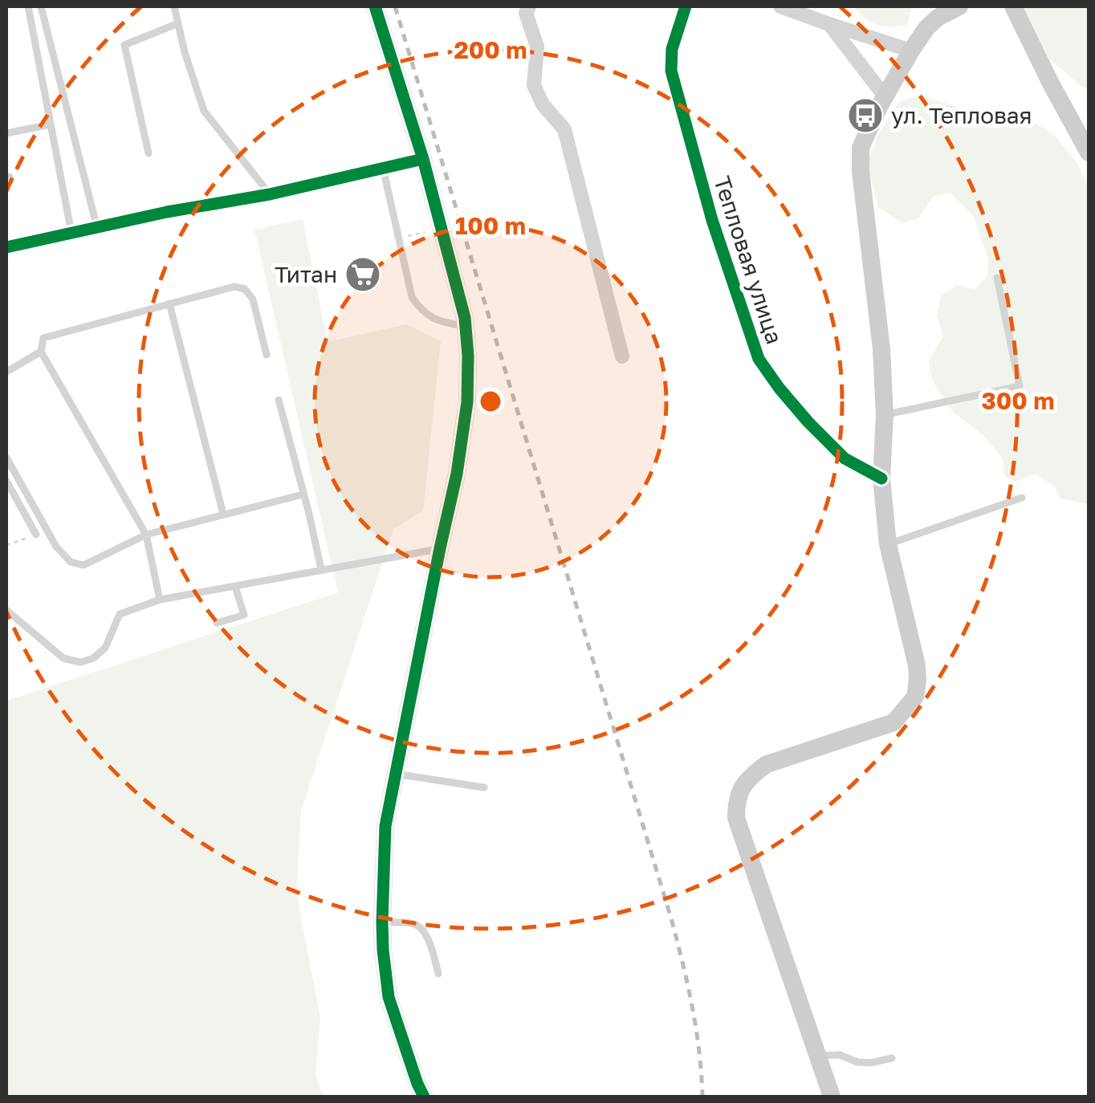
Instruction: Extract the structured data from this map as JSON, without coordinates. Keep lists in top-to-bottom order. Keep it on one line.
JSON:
{"streets":{"street":["Тепловая улица"]},"places":{"bus stop":["ул. Тепловая"],"supermarket":["Титан"]},"rings":["200 m","100 m","300 m"]}
